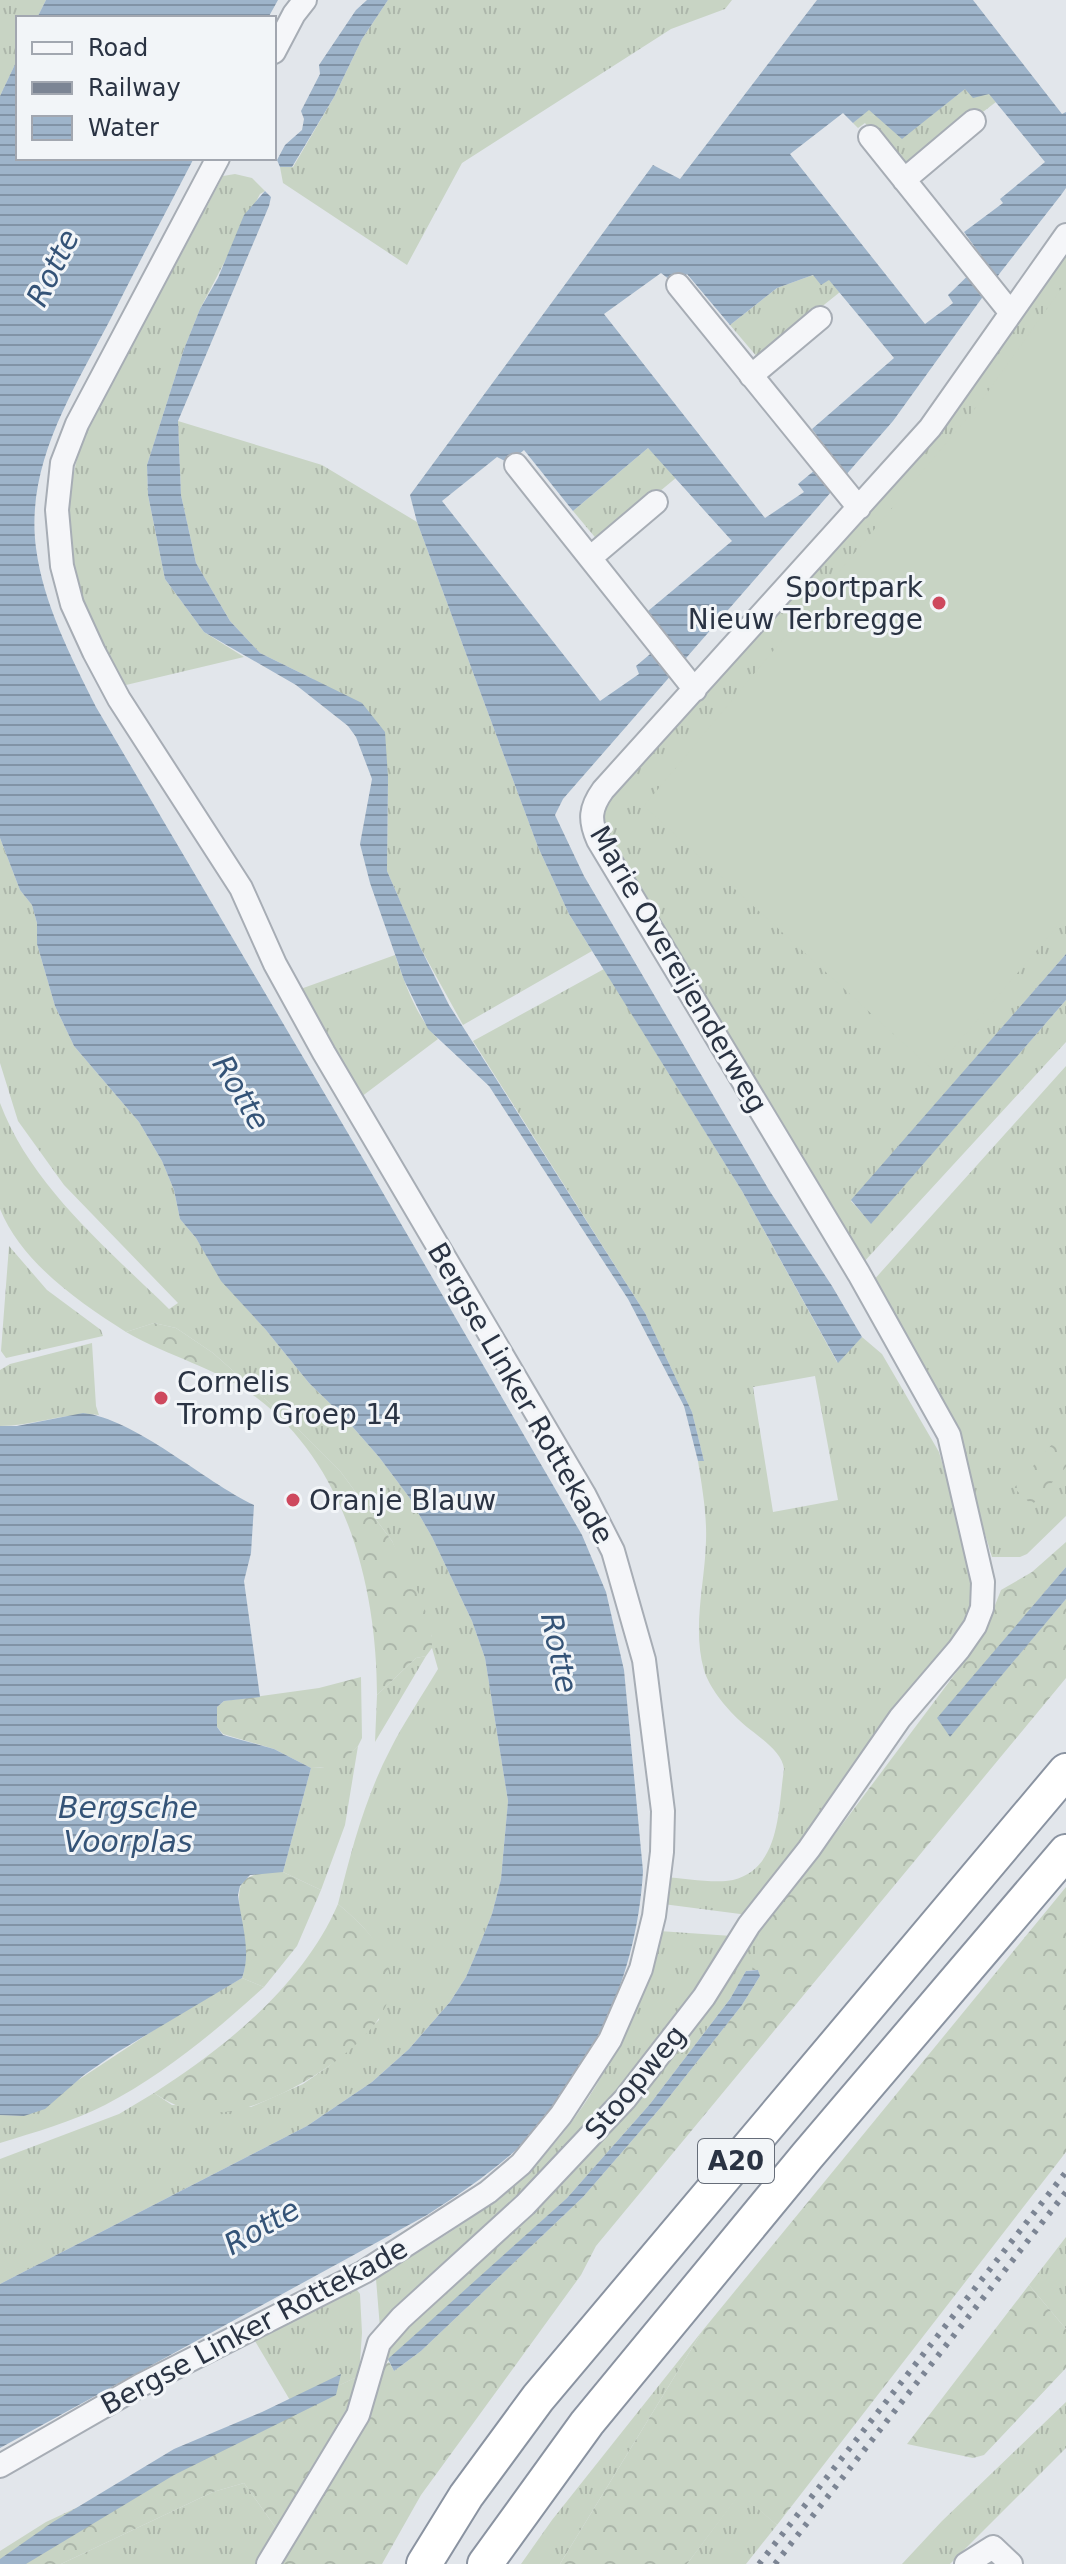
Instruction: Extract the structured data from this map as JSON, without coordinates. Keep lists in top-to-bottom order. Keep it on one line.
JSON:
{"streets":{"highway":["A20"],"street":["Marie Overeijenderweg","Bergse Linker Rottekade","Stoopweg"]},"crossings":[["Marie Overeijenderweg","Stoopweg"]],"water":["Rotte","Bergsche Voorplas"],"places":["Sportpark Nieuw Terbregge","Cornelis Tromp Groep 14","Oranje Blauw"],"legend":["Road","Railway","Water"]}
